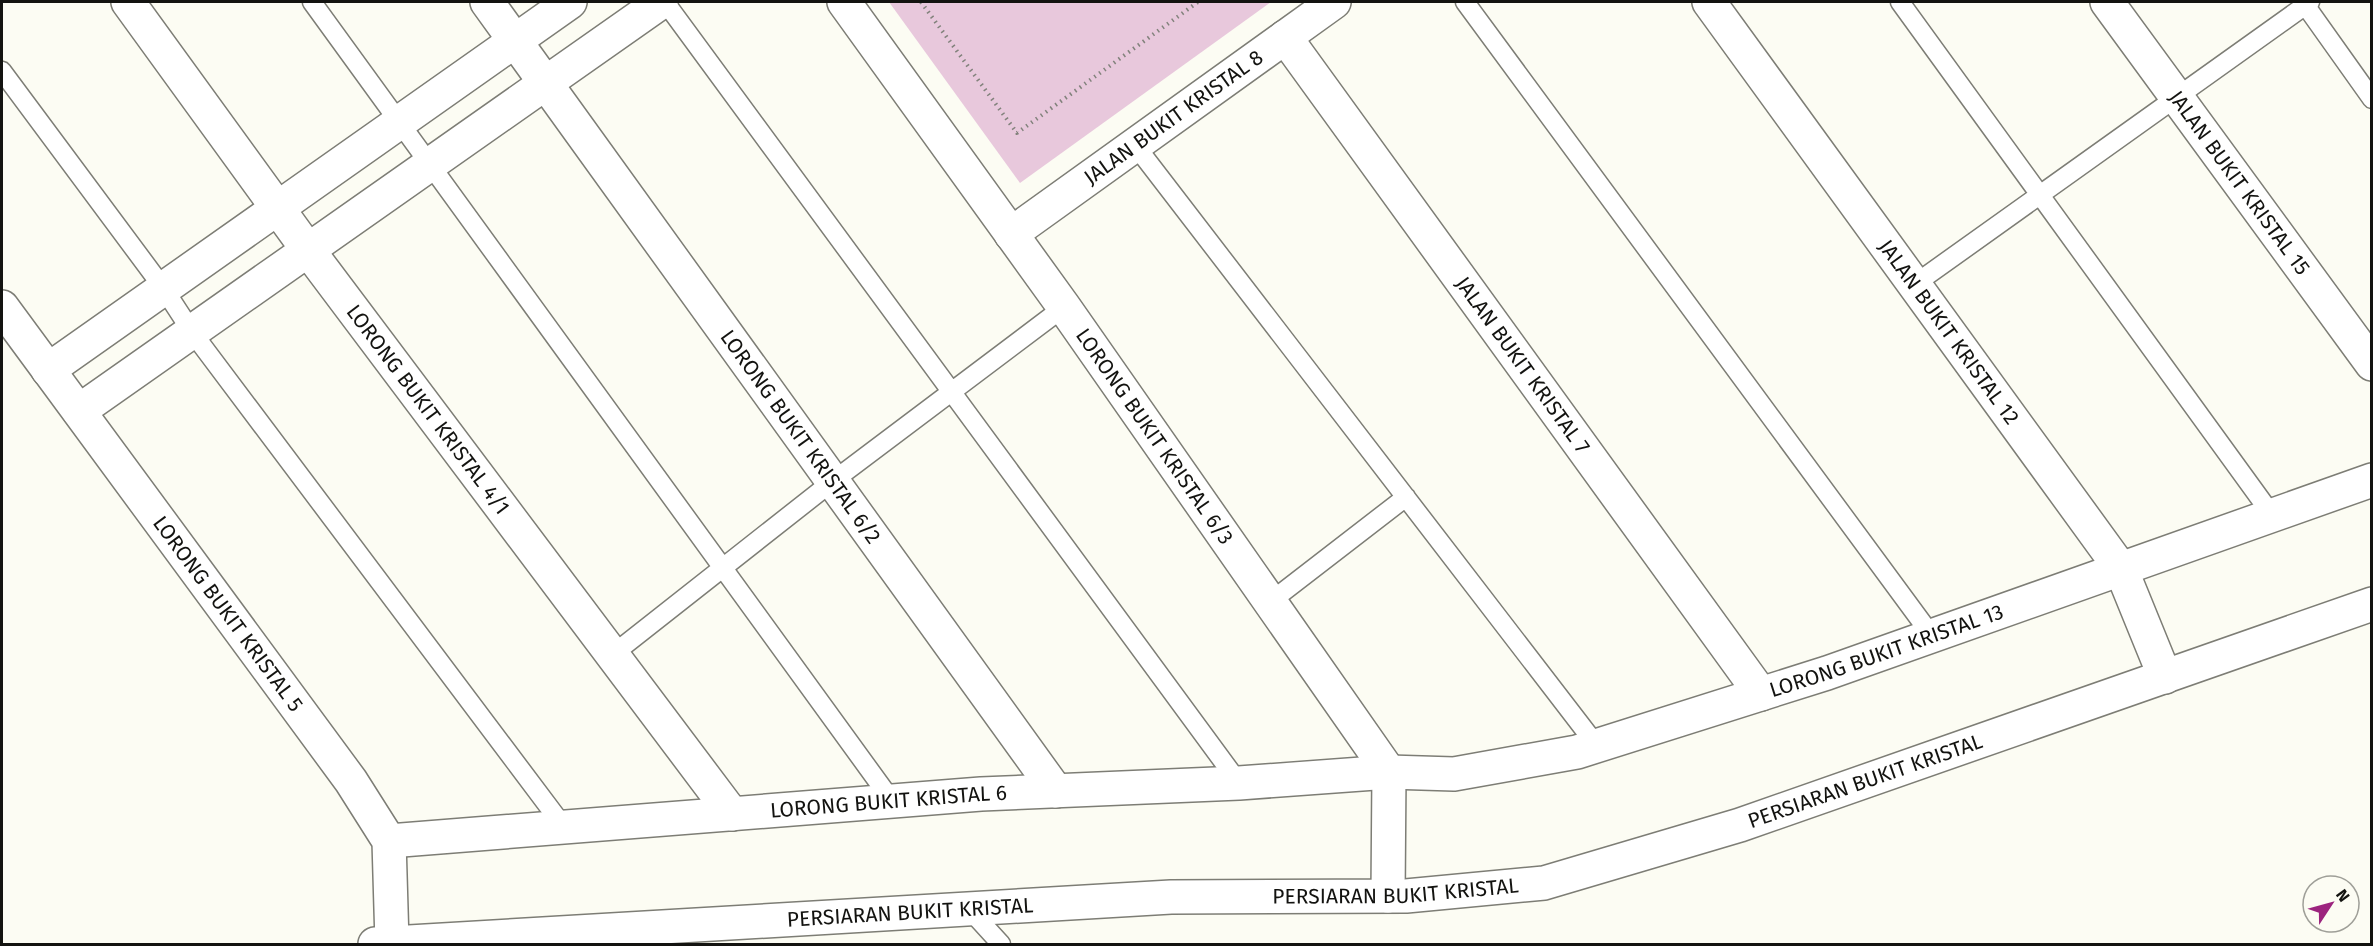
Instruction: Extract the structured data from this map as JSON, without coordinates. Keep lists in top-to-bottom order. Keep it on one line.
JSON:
{"streets":{"street":["JALAN BUKIT KRISTAL 8","JALAN BUKIT KRISTAL 15","JALAN BUKIT KRISTAL 12","JALAN BUKIT KRISTAL 7","LORONG BUKIT KRISTAL 4/1","LORONG BUKIT KRISTAL 6/3","LORONG BUKIT KRISTAL 6/2","LORONG BUKIT KRISTAL 5","LORONG BUKIT KRISTAL 13","PERSIARAN BUKIT KRISTAL","LORONG BUKIT KRISTAL 6"]},"crossings":[["JALAN BUKIT KRISTAL 8","JALAN BUKIT KRISTAL 7"],["JALAN BUKIT KRISTAL 8","LORONG BUKIT KRISTAL 6/3"],["JALAN BUKIT KRISTAL 12","LORONG BUKIT KRISTAL 13"],["JALAN BUKIT KRISTAL 12","PERSIARAN BUKIT KRISTAL"],["JALAN BUKIT KRISTAL 7","LORONG BUKIT KRISTAL 13"],["LORONG BUKIT KRISTAL 4/1","LORONG BUKIT KRISTAL 6"],["LORONG BUKIT KRISTAL 6/3","LORONG BUKIT KRISTAL 13"],["LORONG BUKIT KRISTAL 6/3","LORONG BUKIT KRISTAL 6"],["LORONG BUKIT KRISTAL 6/2","LORONG BUKIT KRISTAL 6"],["LORONG BUKIT KRISTAL 5","LORONG BUKIT KRISTAL 6"],["LORONG BUKIT KRISTAL 13","LORONG BUKIT KRISTAL 6"]],"north":"top right"}
